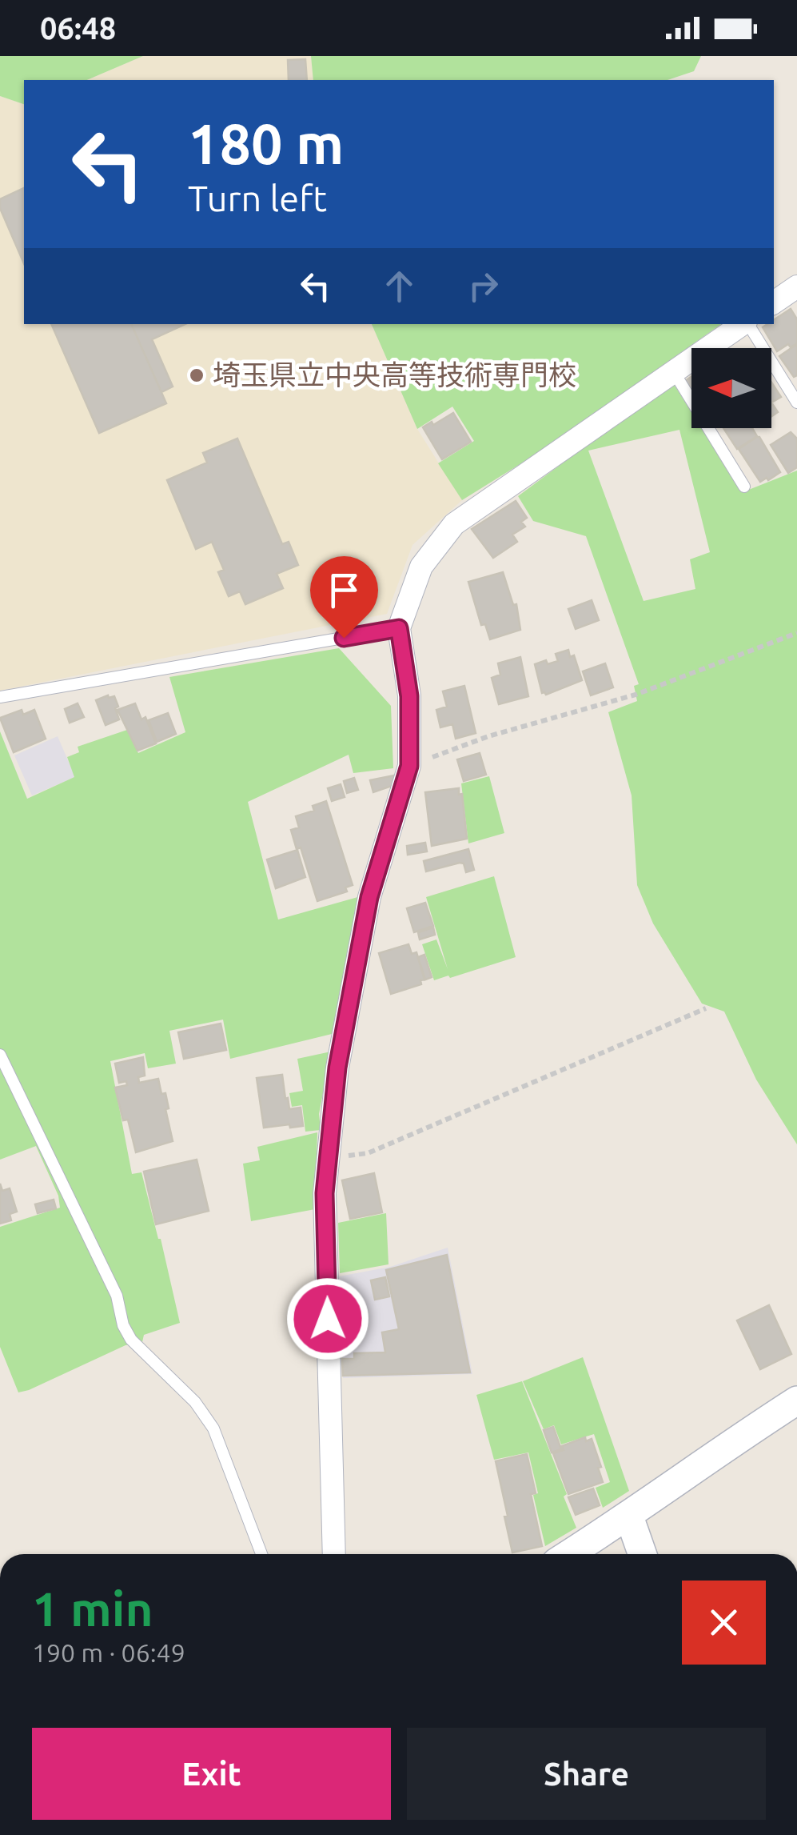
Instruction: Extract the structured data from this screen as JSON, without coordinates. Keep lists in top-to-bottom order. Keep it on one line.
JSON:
{"places":["埼玉県立中央高等技術専門校"],"north":"left","page":{"status":"06:48","turn":["180 m","Turn left"],"heading":["1 min","190 m · 06:49"],"buttons":["Exit","Share"]}}
